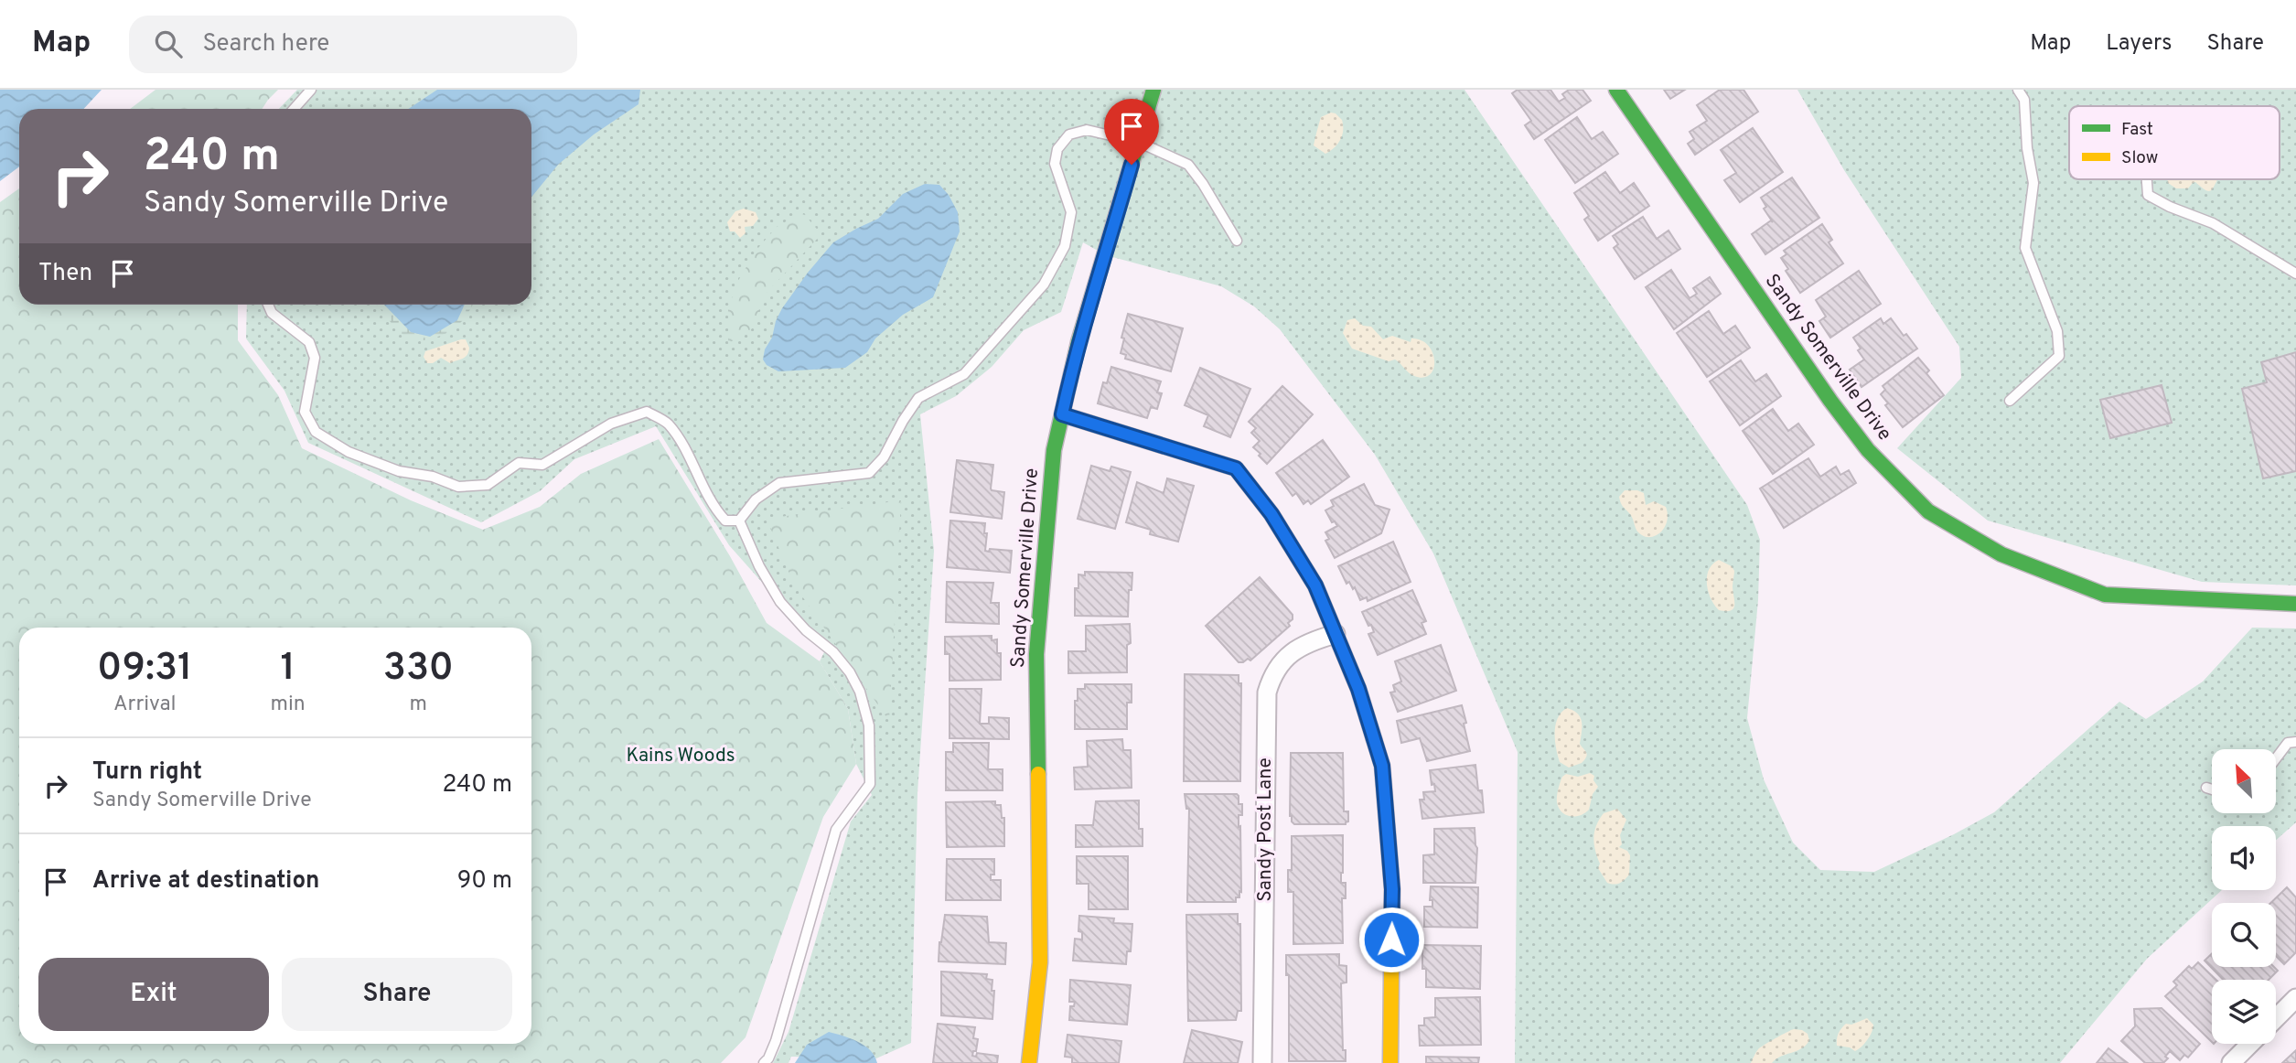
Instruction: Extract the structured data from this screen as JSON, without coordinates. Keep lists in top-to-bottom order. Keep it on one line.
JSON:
{"streets":{"street":["Sandy Somerville Drive","Sandy Post Lane"]},"parks":["Kains Woods"],"legend":["Fast","Slow"],"north":"top left","page":{"header":"Map","search":"Search here","nav":["Map","Layers","Share"],"turn":["240 m","Sandy Somerville Drive"],"then":"Then","eta":["09:31","Arrival","1","min","330","m"],"list":[{"name":"Turn right","note":"Sandy Somerville Drive","value":"240 m"},{"name":"Arrive at destination","value":"90 m"}],"buttons":["Exit","Share"]}}
